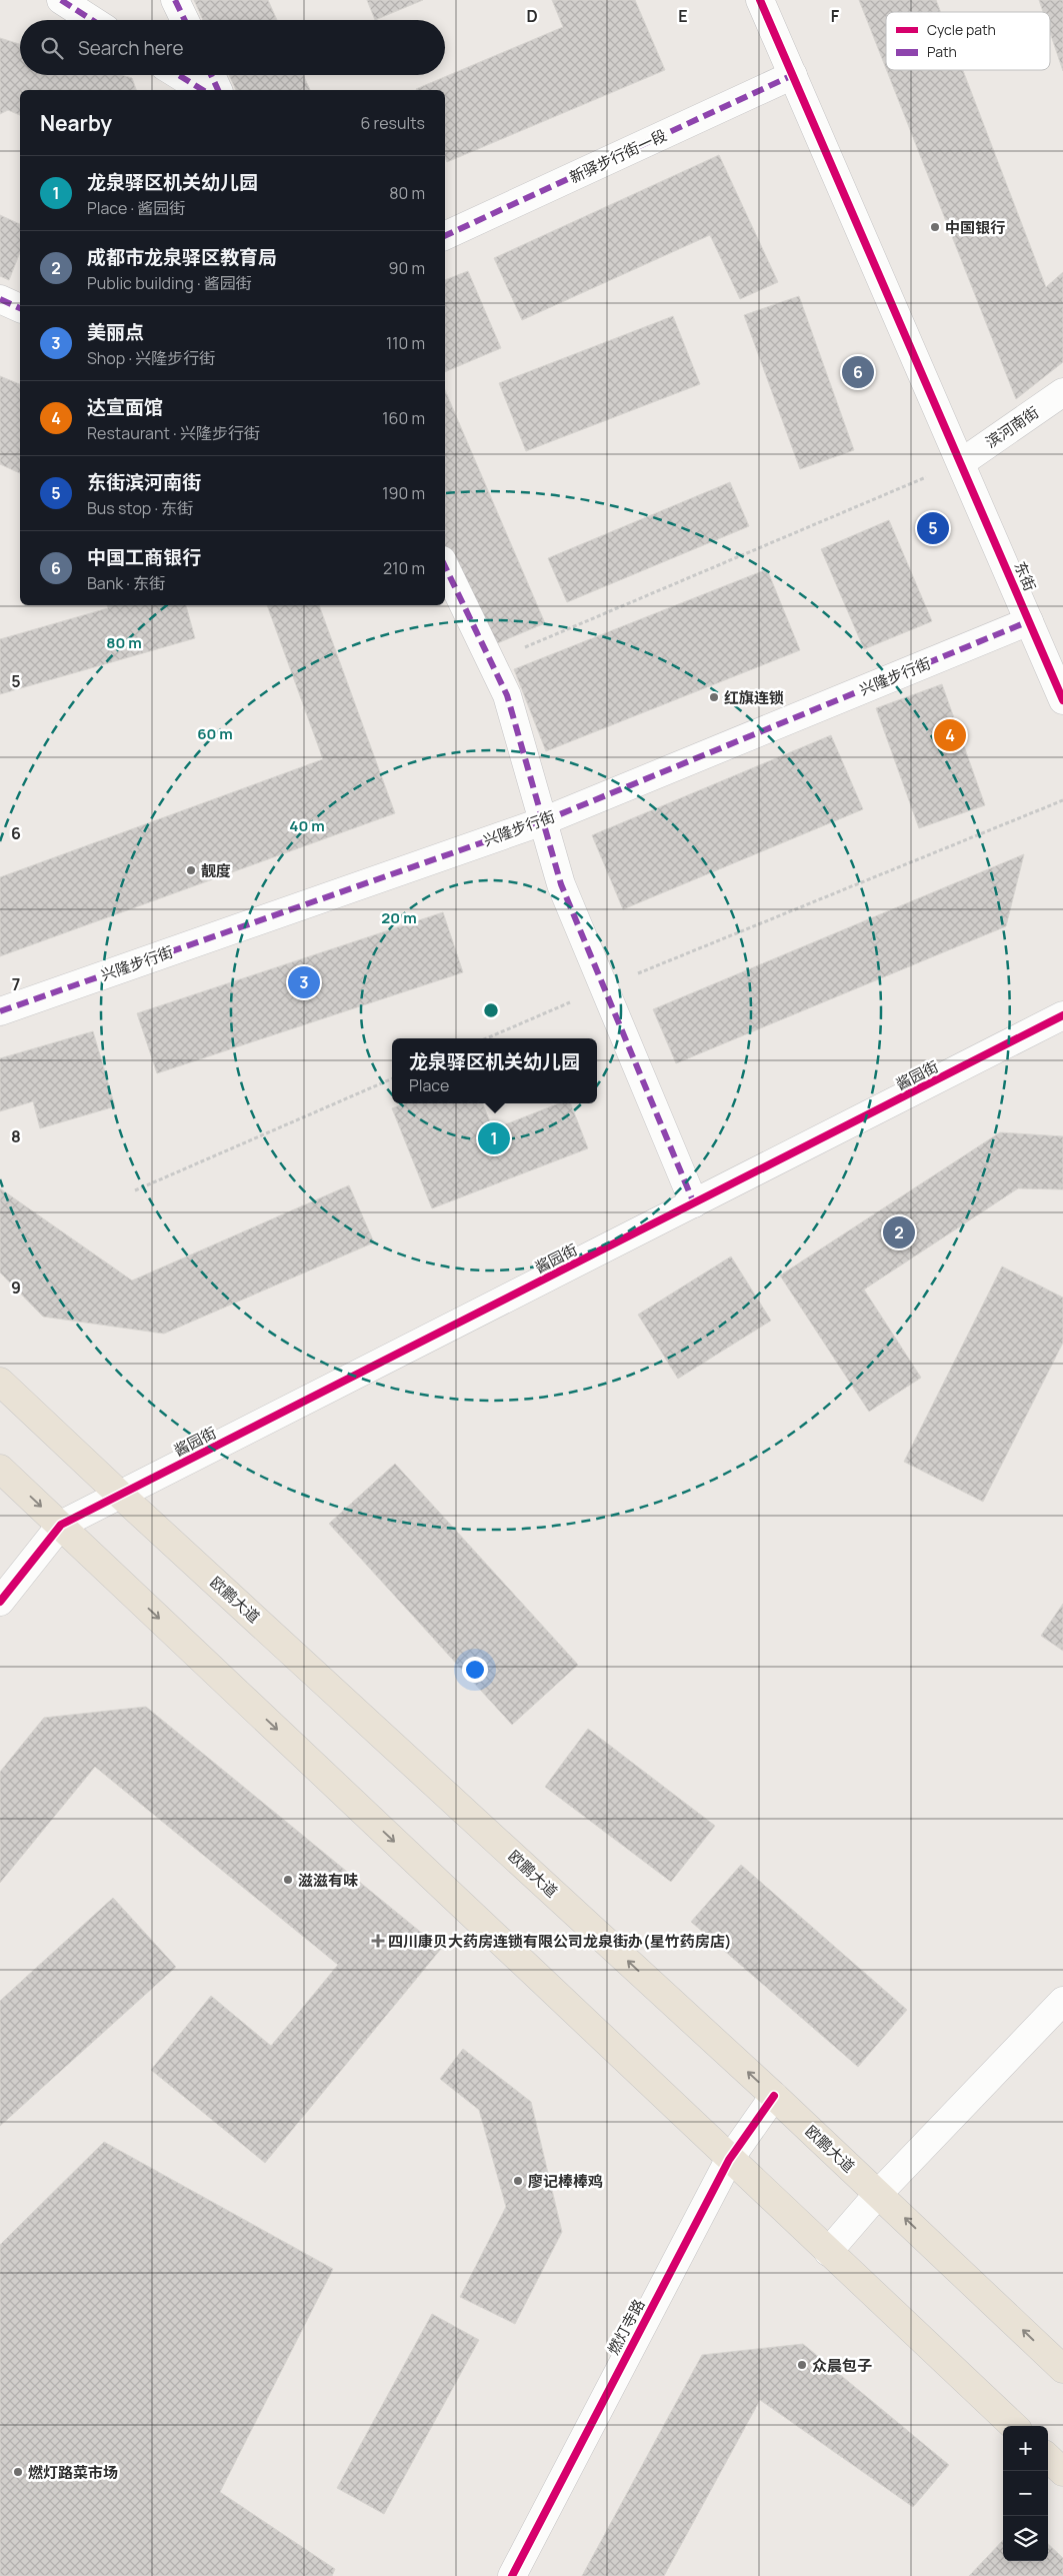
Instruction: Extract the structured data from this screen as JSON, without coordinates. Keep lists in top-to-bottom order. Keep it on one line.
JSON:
{"streets":{"highway":["欧鹏大道"],"street":["新驿步行街一段","滨河南街","东街","兴隆步行街","酱园街","燃灯寺路"]},"crossings":[["新驿步行街一段","东街"],["滨河南街","东街"],["东街","兴隆步行街"],["酱园街","欧鹏大道"],["欧鹏大道","燃灯寺路"]],"places":{"other":["中国银行","红旗连锁","靓度","滋滋有味","廖记棒棒鸡","众晨包子","燃灯路菜市场"],"health":["四川康贝大药房连锁有限公司龙泉街办(星竹药房店)"]},"legend":["Cycle path","Path"],"page":{"search":"Search here","heading":["Nearby","6 results"],"list":[{"mark":"1","name":"龙泉驿区机关幼儿园","note":"Place · 酱园街","value":"80 m"},{"mark":"2","name":"成都市龙泉驿区教育局","note":"Public building · 酱园街","value":"90 m"},{"mark":"3","name":"美丽点","note":"Shop · 兴隆步行街","value":"110 m"},{"mark":"4","name":"达宣面馆","note":"Restaurant · 兴隆步行街","value":"160 m"},{"mark":"5","name":"东街滨河南街","note":"Bus stop · 东街","value":"190 m"},{"mark":"6","name":"中国工商银行","note":"Bank · 东街","value":"210 m"}],"pins":["6","5","4","3","1","2"],"popup":["龙泉驿区机关幼儿园","Place"],"map_buttons":["+","−"]},"grid":{"columns":["D","E","F"],"rows":["5","6","7","8","9"]},"rings":["80 m","60 m","40 m","20 m"]}
